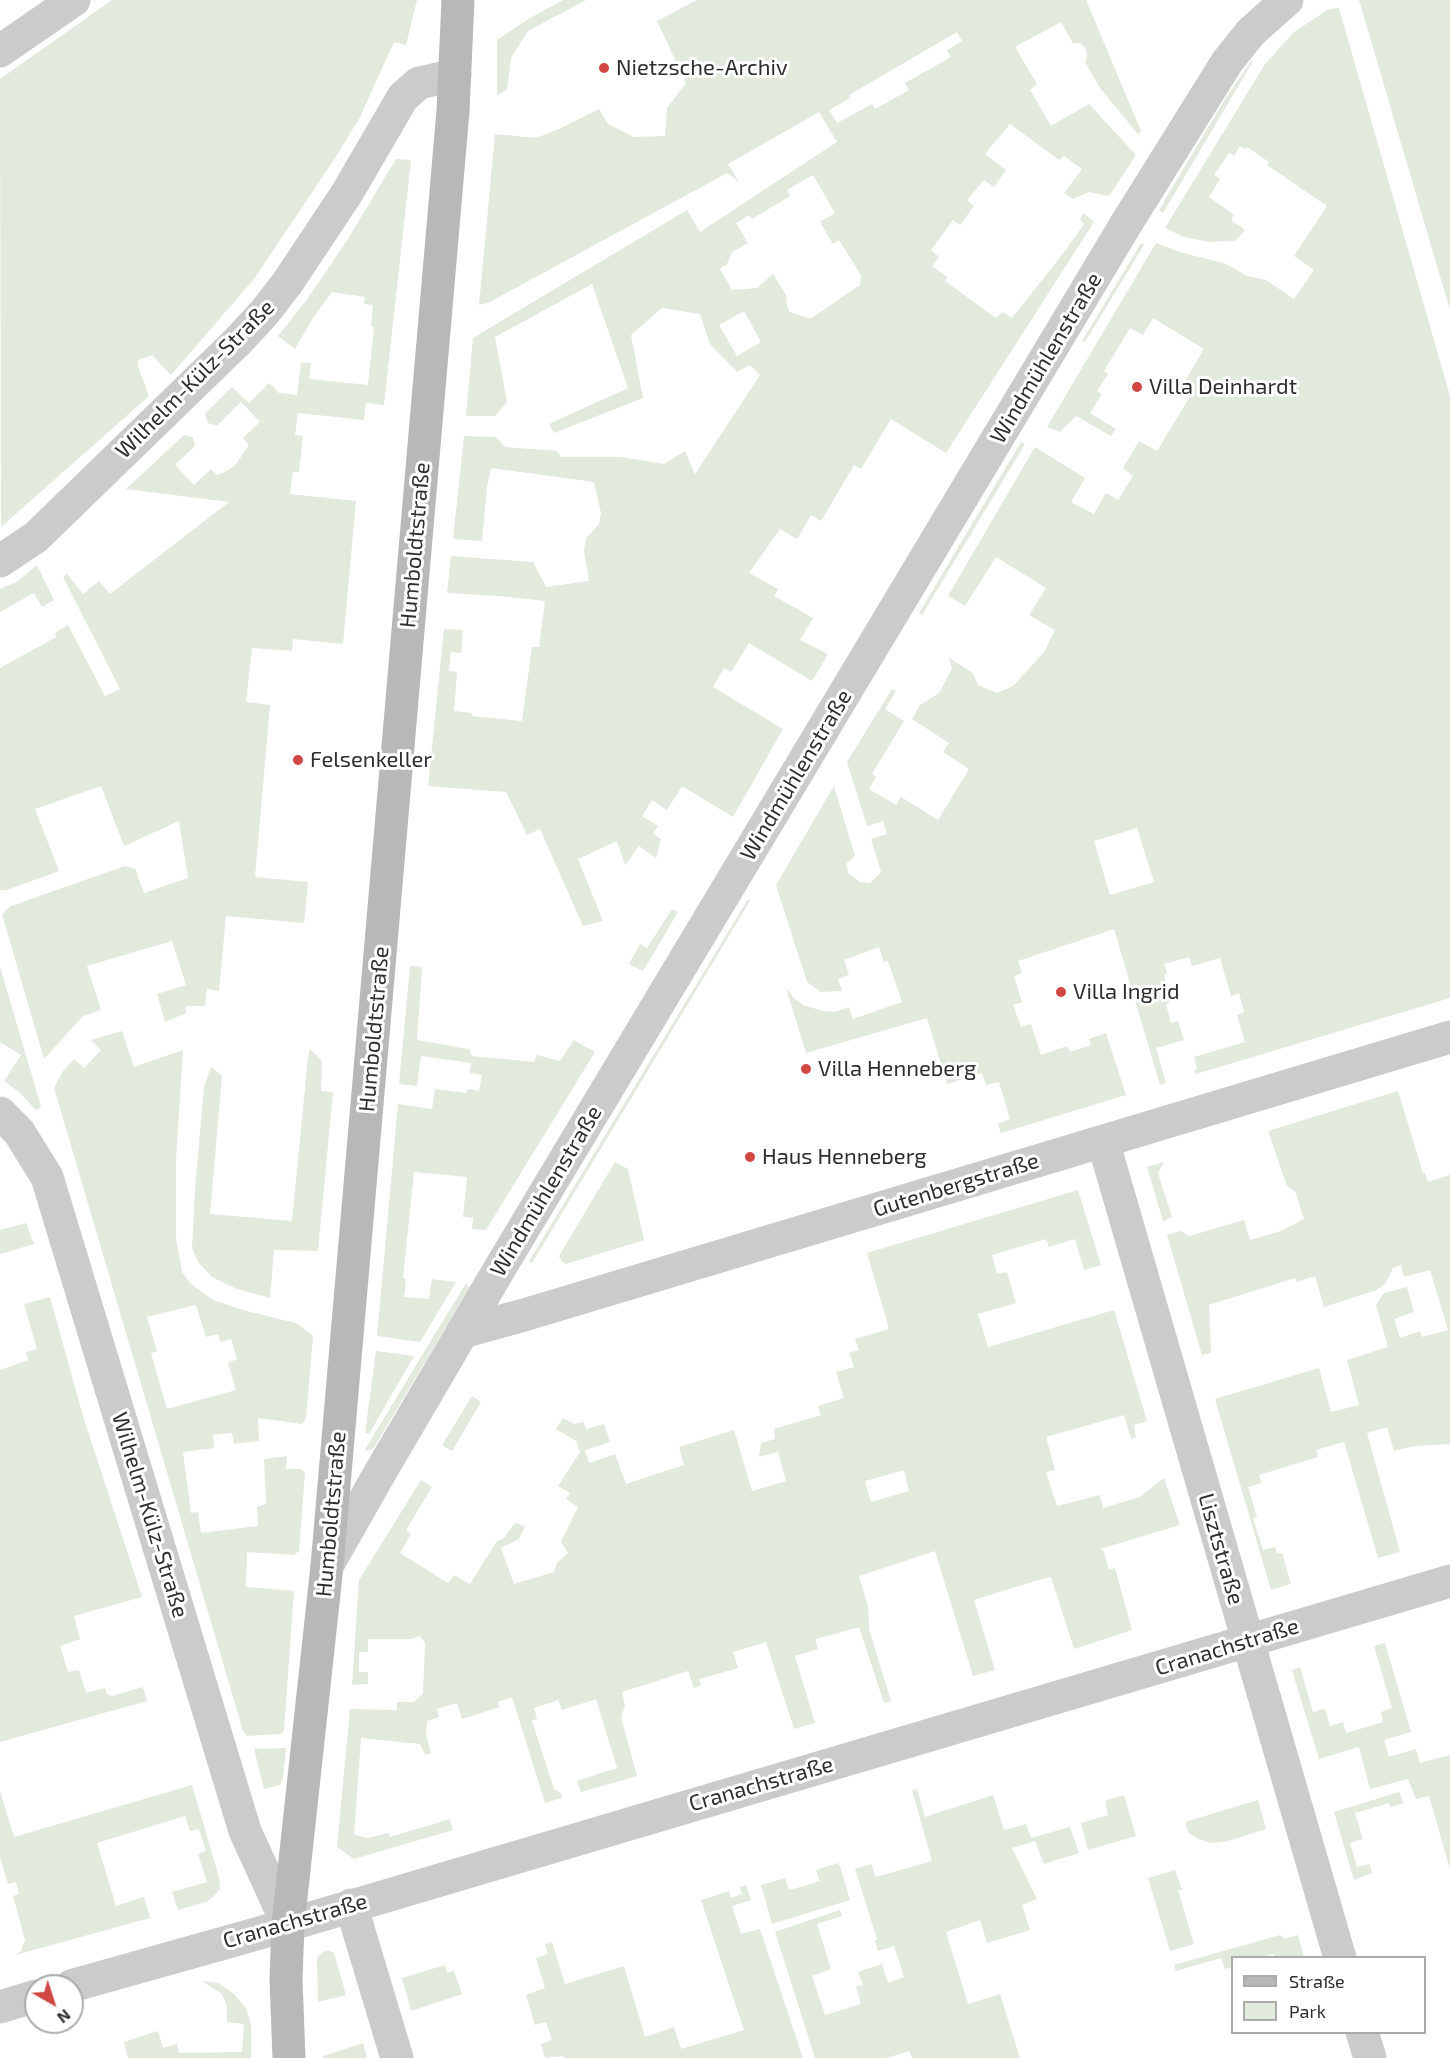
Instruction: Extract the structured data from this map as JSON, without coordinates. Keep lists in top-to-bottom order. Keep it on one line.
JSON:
{"streets":{"street":["Windmühlenstraße","Wilhelm-Külz-Straße","Humboldtstraße","Gutenbergstraße","Lisztstraße","Cranachstraße"]},"crossings":[["Windmühlenstraße","Humboldtstraße"],["Windmühlenstraße","Gutenbergstraße"],["Wilhelm-Külz-Straße","Humboldtstraße"],["Wilhelm-Külz-Straße","Cranachstraße"],["Humboldtstraße","Cranachstraße"],["Gutenbergstraße","Lisztstraße"],["Lisztstraße","Cranachstraße"]],"places":["Nietzsche-Archiv","Villa Deinhardt","Felsenkeller","Villa Ingrid","Villa Henneberg","Haus Henneberg"],"legend":["Straße","Park"],"north":"bottom right"}
